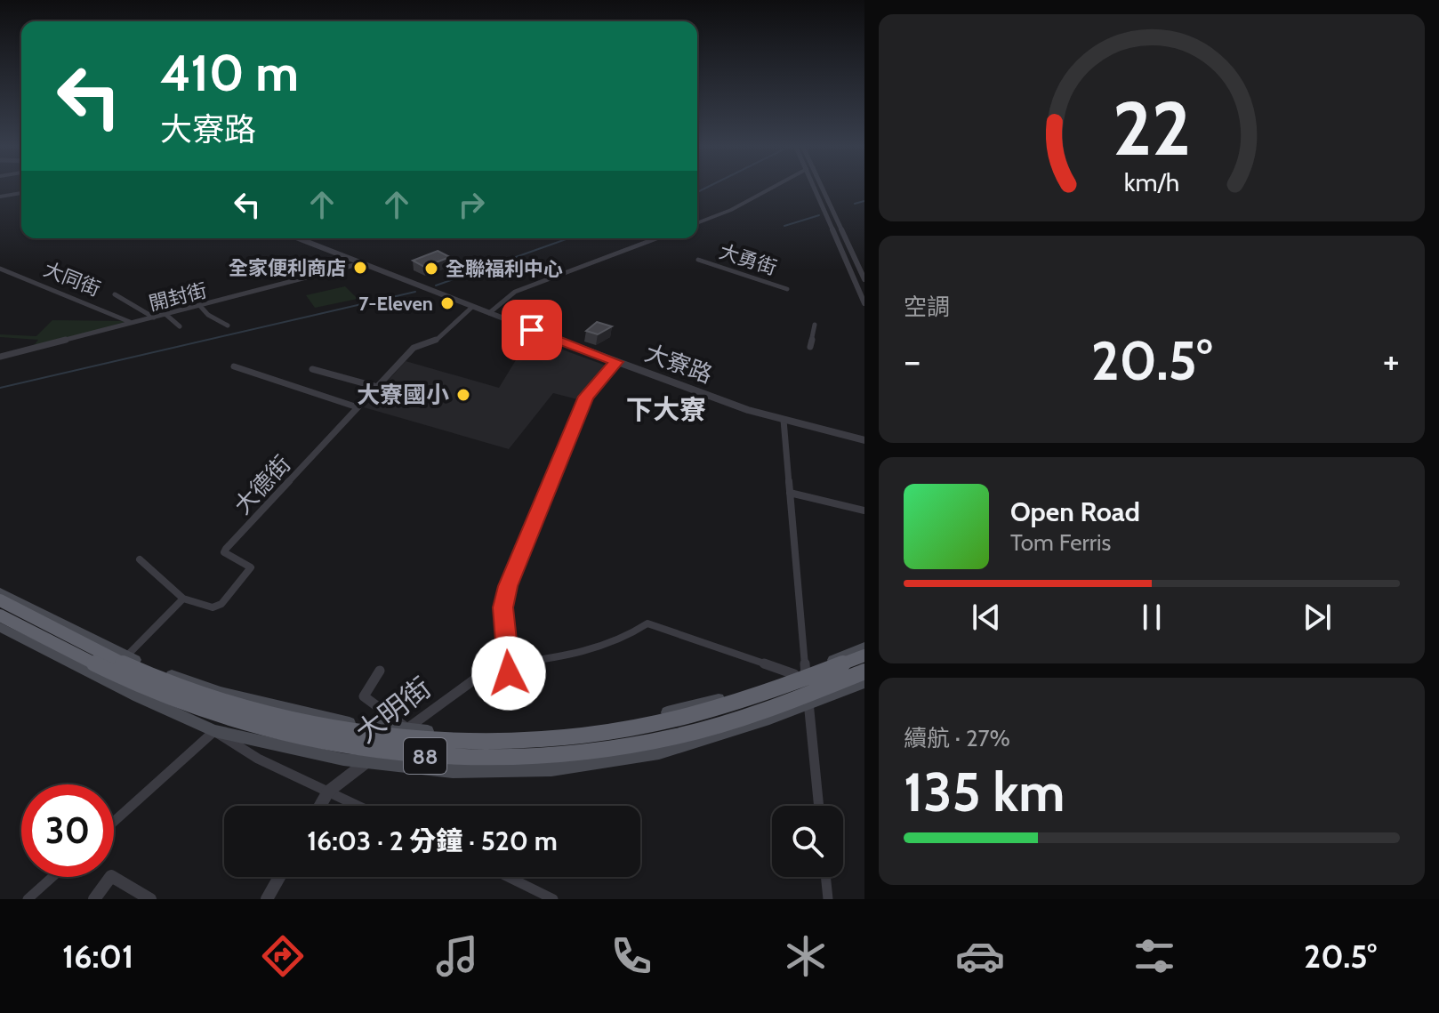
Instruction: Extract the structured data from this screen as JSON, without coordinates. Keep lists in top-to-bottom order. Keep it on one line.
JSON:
{"streets":{"highway":["88"],"street":["大勇街","大同街","開封街","大寮路","大德街","大明街"]},"crossings":[["大同街","開封街"],["開封街","大寮路"],["大寮路","大德街"]],"districts":["下大寮"],"places":["全家便利商店","全聯福利中心","7-Eleven","大寮國小"],"page":{"turn":["410 m","大寮路"],"tile":["空調",["續航 · 27%","135 km"]],"heat":["−","20.5°","+"],"song":["Open Road","Tom Ferris"],"limit":"30","trip":"16:03 · 2 分鐘 · 520 m","tabs":["16:01","20.5°"],"gauge":["22","km/h"]}}
